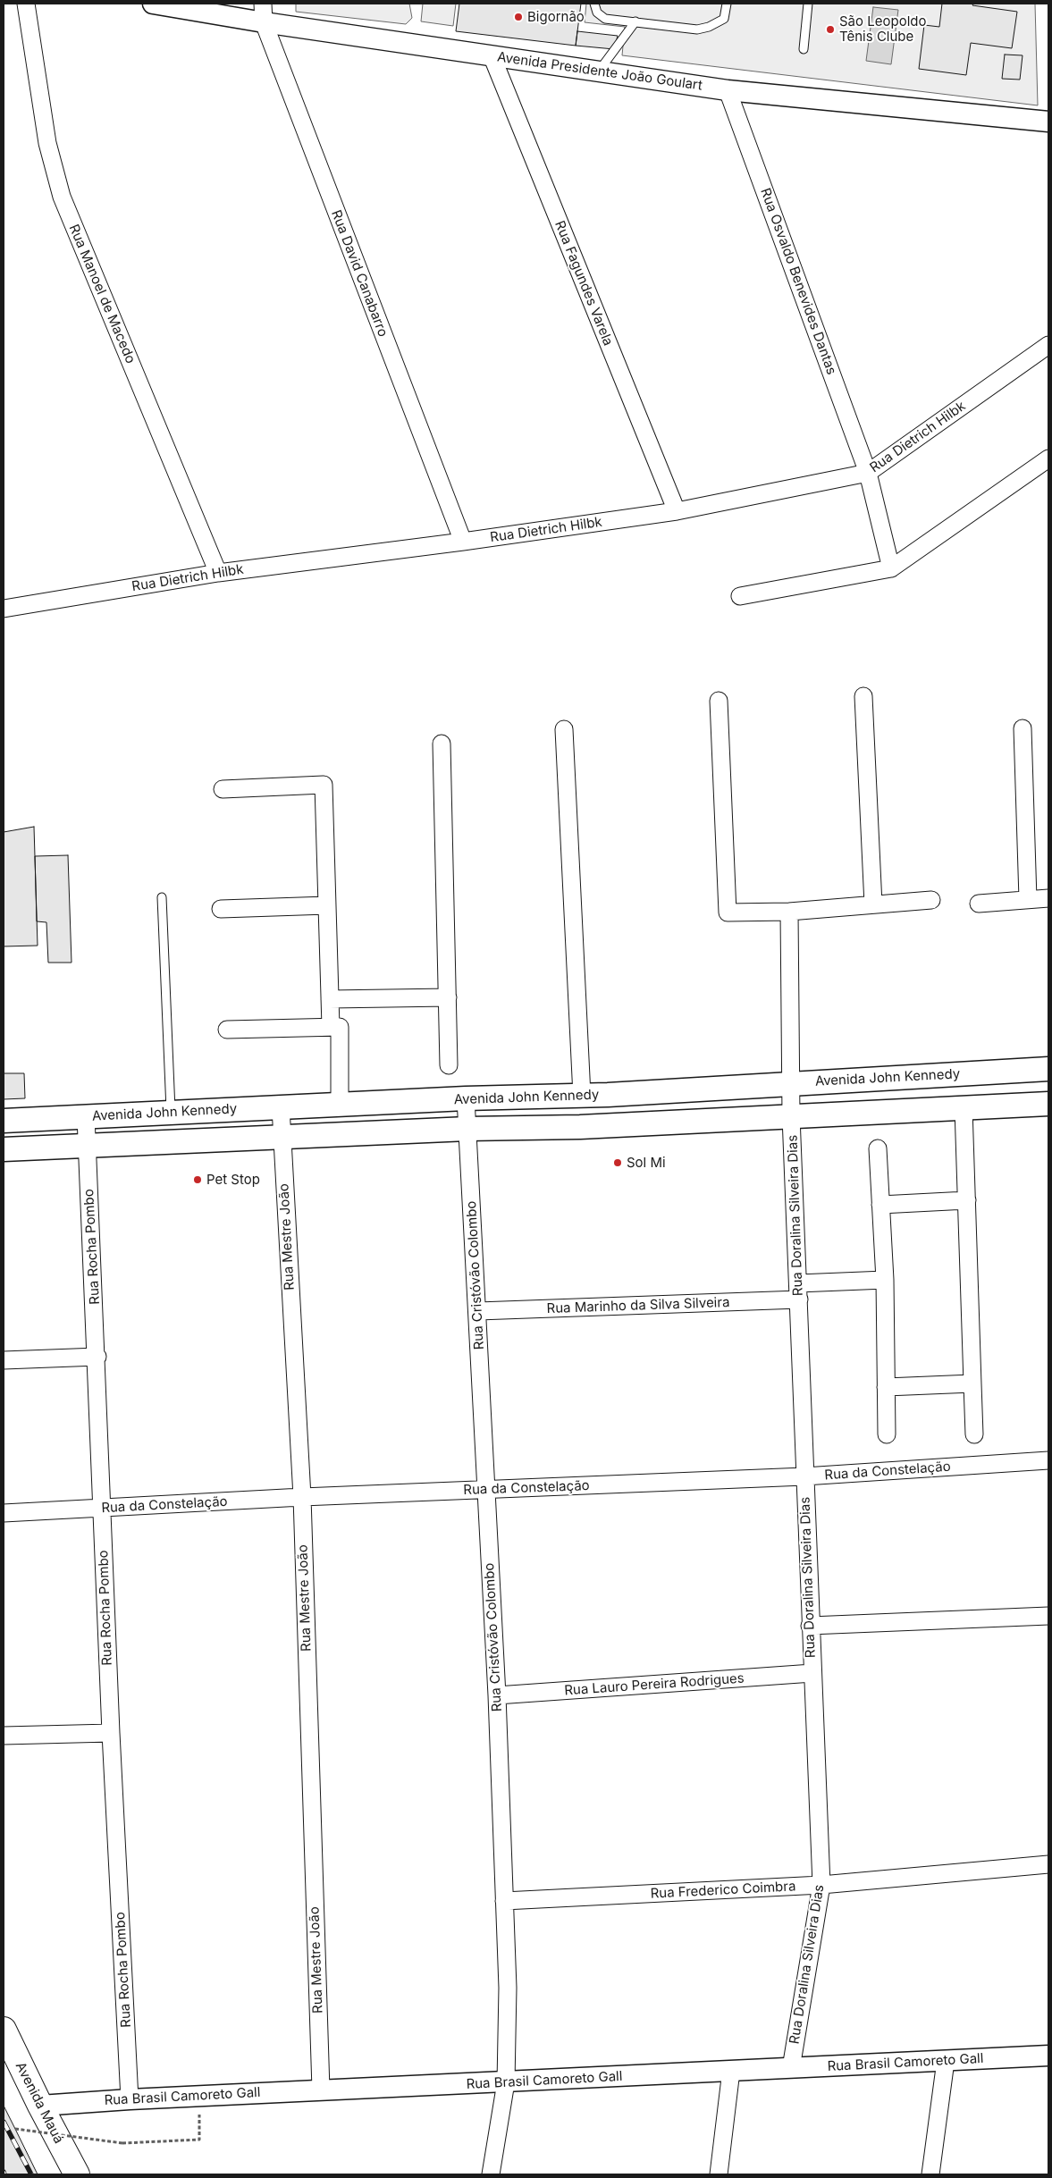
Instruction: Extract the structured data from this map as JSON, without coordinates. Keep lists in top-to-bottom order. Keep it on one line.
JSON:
{"streets":{"main road":["Avenida John Kennedy","Avenida Mauá"],"street":["Avenida Presidente João Goulart","Rua David Canabarro","Rua Osvaldo Benevides Dantas","Rua Fagundes Varela","Rua Manoel de Macedo","Rua Dietrich Hilbk","Rua Doralina Silveira Dias","Rua Mestre João","Rua Rocha Pombo","Rua Cristóvão Colombo","Rua Marinho da Silva Silveira","Rua da Constelação","Rua Lauro Pereira Rodrigues","Rua Frederico Coimbra","Rua Brasil Camoreto Gall"]},"crossings":[["Avenida Presidente João Goulart","Rua David Canabarro"],["Avenida Presidente João Goulart","Rua Osvaldo Benevides Dantas"],["Avenida Presidente João Goulart","Rua Fagundes Varela"],["Rua David Canabarro","Rua Dietrich Hilbk"],["Rua Osvaldo Benevides Dantas","Rua Dietrich Hilbk"],["Rua Fagundes Varela","Rua Dietrich Hilbk"],["Rua Manoel de Macedo","Rua Dietrich Hilbk"],["Avenida John Kennedy","Rua Doralina Silveira Dias"],["Avenida John Kennedy","Rua Mestre João"],["Avenida John Kennedy","Rua Rocha Pombo"],["Avenida John Kennedy","Rua Cristóvão Colombo"],["Rua Doralina Silveira Dias","Rua Marinho da Silva Silveira"],["Rua Doralina Silveira Dias","Rua da Constelação"],["Rua Doralina Silveira Dias","Rua Lauro Pereira Rodrigues"],["Rua Doralina Silveira Dias","Rua Frederico Coimbra"],["Rua Doralina Silveira Dias","Rua Brasil Camoreto Gall"],["Rua Mestre João","Rua da Constelação"],["Rua Mestre João","Rua Brasil Camoreto Gall"],["Rua Rocha Pombo","Rua da Constelação"],["Rua Rocha Pombo","Rua Brasil Camoreto Gall"],["Rua Cristóvão Colombo","Rua Marinho da Silva Silveira"],["Rua Cristóvão Colombo","Rua da Constelação"],["Rua Cristóvão Colombo","Rua Lauro Pereira Rodrigues"],["Rua Cristóvão Colombo","Rua Frederico Coimbra"],["Rua Cristóvão Colombo","Rua Brasil Camoreto Gall"],["Rua Brasil Camoreto Gall","Avenida Mauá"]],"places":["Bigornão","São Leopoldo Tênis Clube","Sol Mi","Pet Stop"]}
